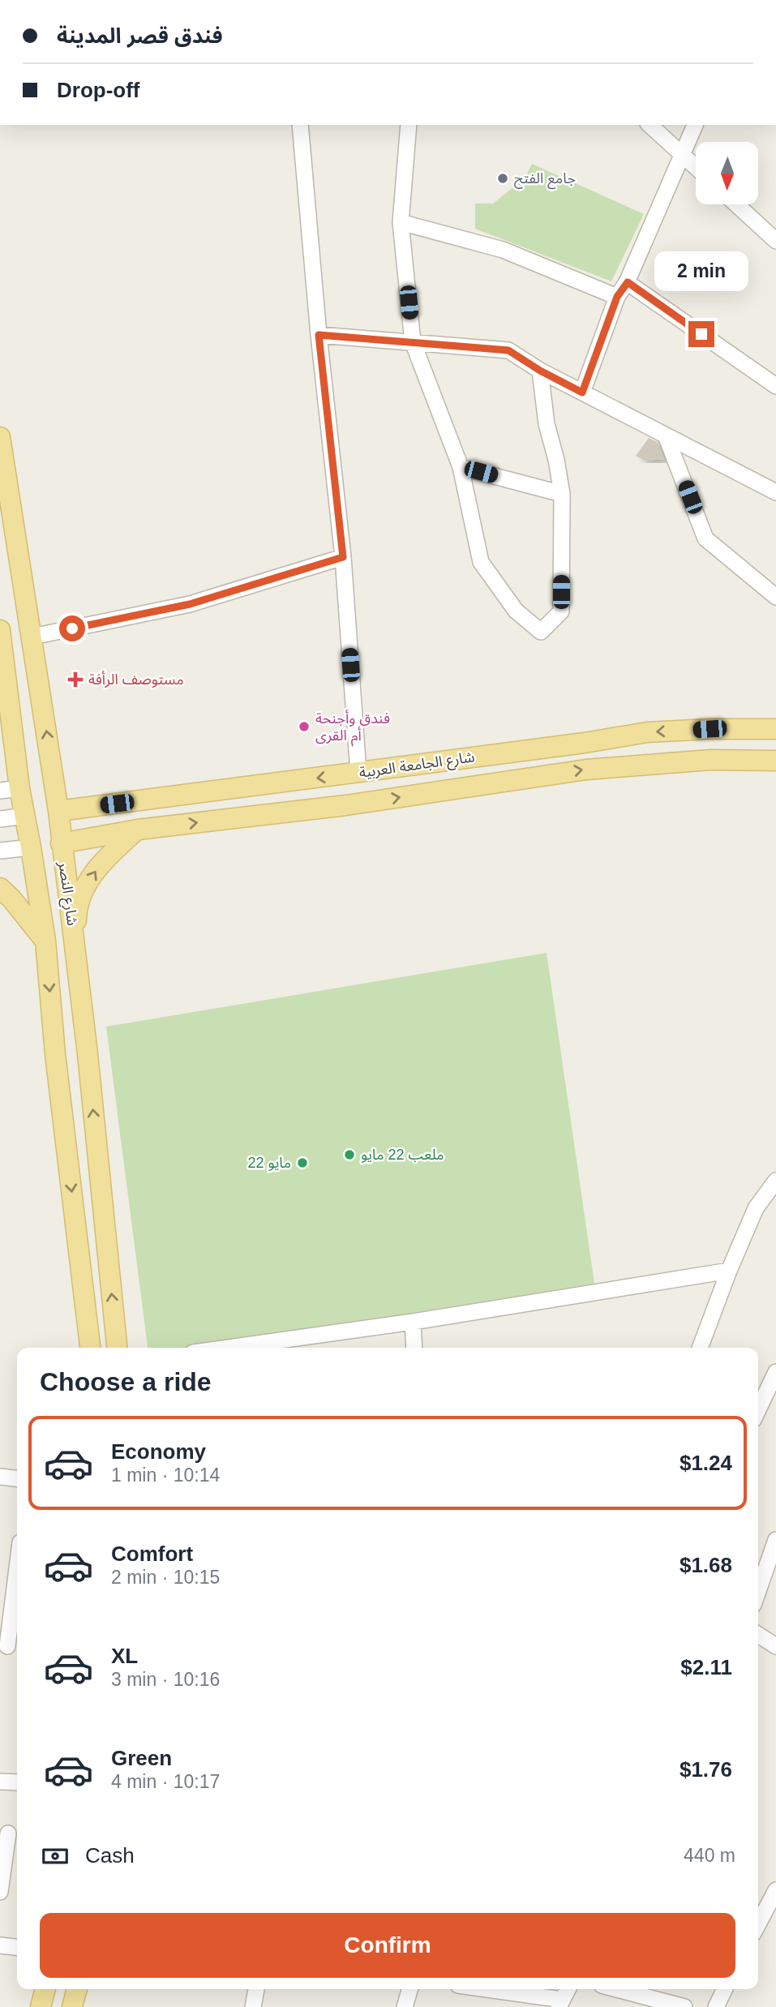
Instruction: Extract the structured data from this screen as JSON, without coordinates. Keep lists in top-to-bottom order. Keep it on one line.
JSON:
{"streets":{"main road":["شارع الجامعة العربية","شارع النصر"]},"crossings":[["شارع الجامعة العربية","شارع النصر"]],"places":{"other":["جامع الفتح","فندق وأجنحة أم القرى","ملعب 22 مايو","22 مايو"],"health":["مستوصف الرأفة"]},"north":"bottom","page":{"banner":["فندق قصر المدينة","Drop-off"],"bubble":"2 min","heading":"Choose a ride","list":[{"name":"Economy","note":"1 min · 10:14","value":"$1.24"},{"name":"Comfort","note":"2 min · 10:15","value":"$1.68"},{"name":"XL","note":"3 min · 10:16","value":"$2.11"},{"name":"Green","note":"4 min · 10:17","value":"$1.76"}],"pay":["Cash","440 m"],"buttons":"Confirm"}}
